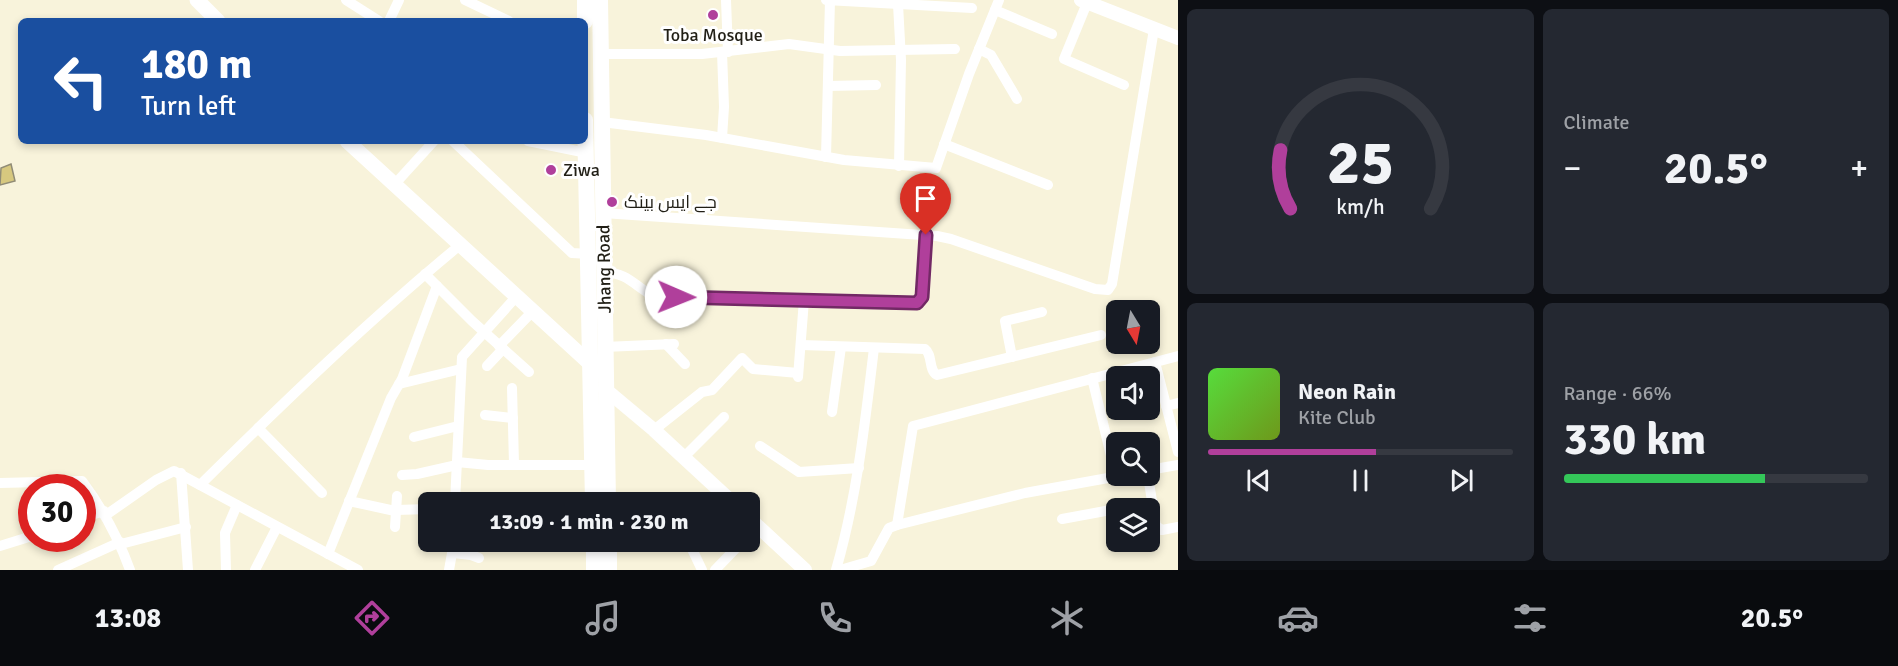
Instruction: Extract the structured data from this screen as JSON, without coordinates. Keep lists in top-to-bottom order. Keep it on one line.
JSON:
{"streets":{"main road":["Jhang Road"]},"places":["Toba Mosque","Ziwa","جے ایس بینک"],"north":"bottom","page":{"tile":["Climate",["Range · 66%","330 km"]],"turn":["180 m","Turn left"],"heat":["−","20.5°","+"],"song":["Neon Rain","Kite Club"],"limit":"30","trip":"13:09 · 1 min · 230 m","tabs":["13:08","20.5°"],"gauge":["25","km/h"]}}
